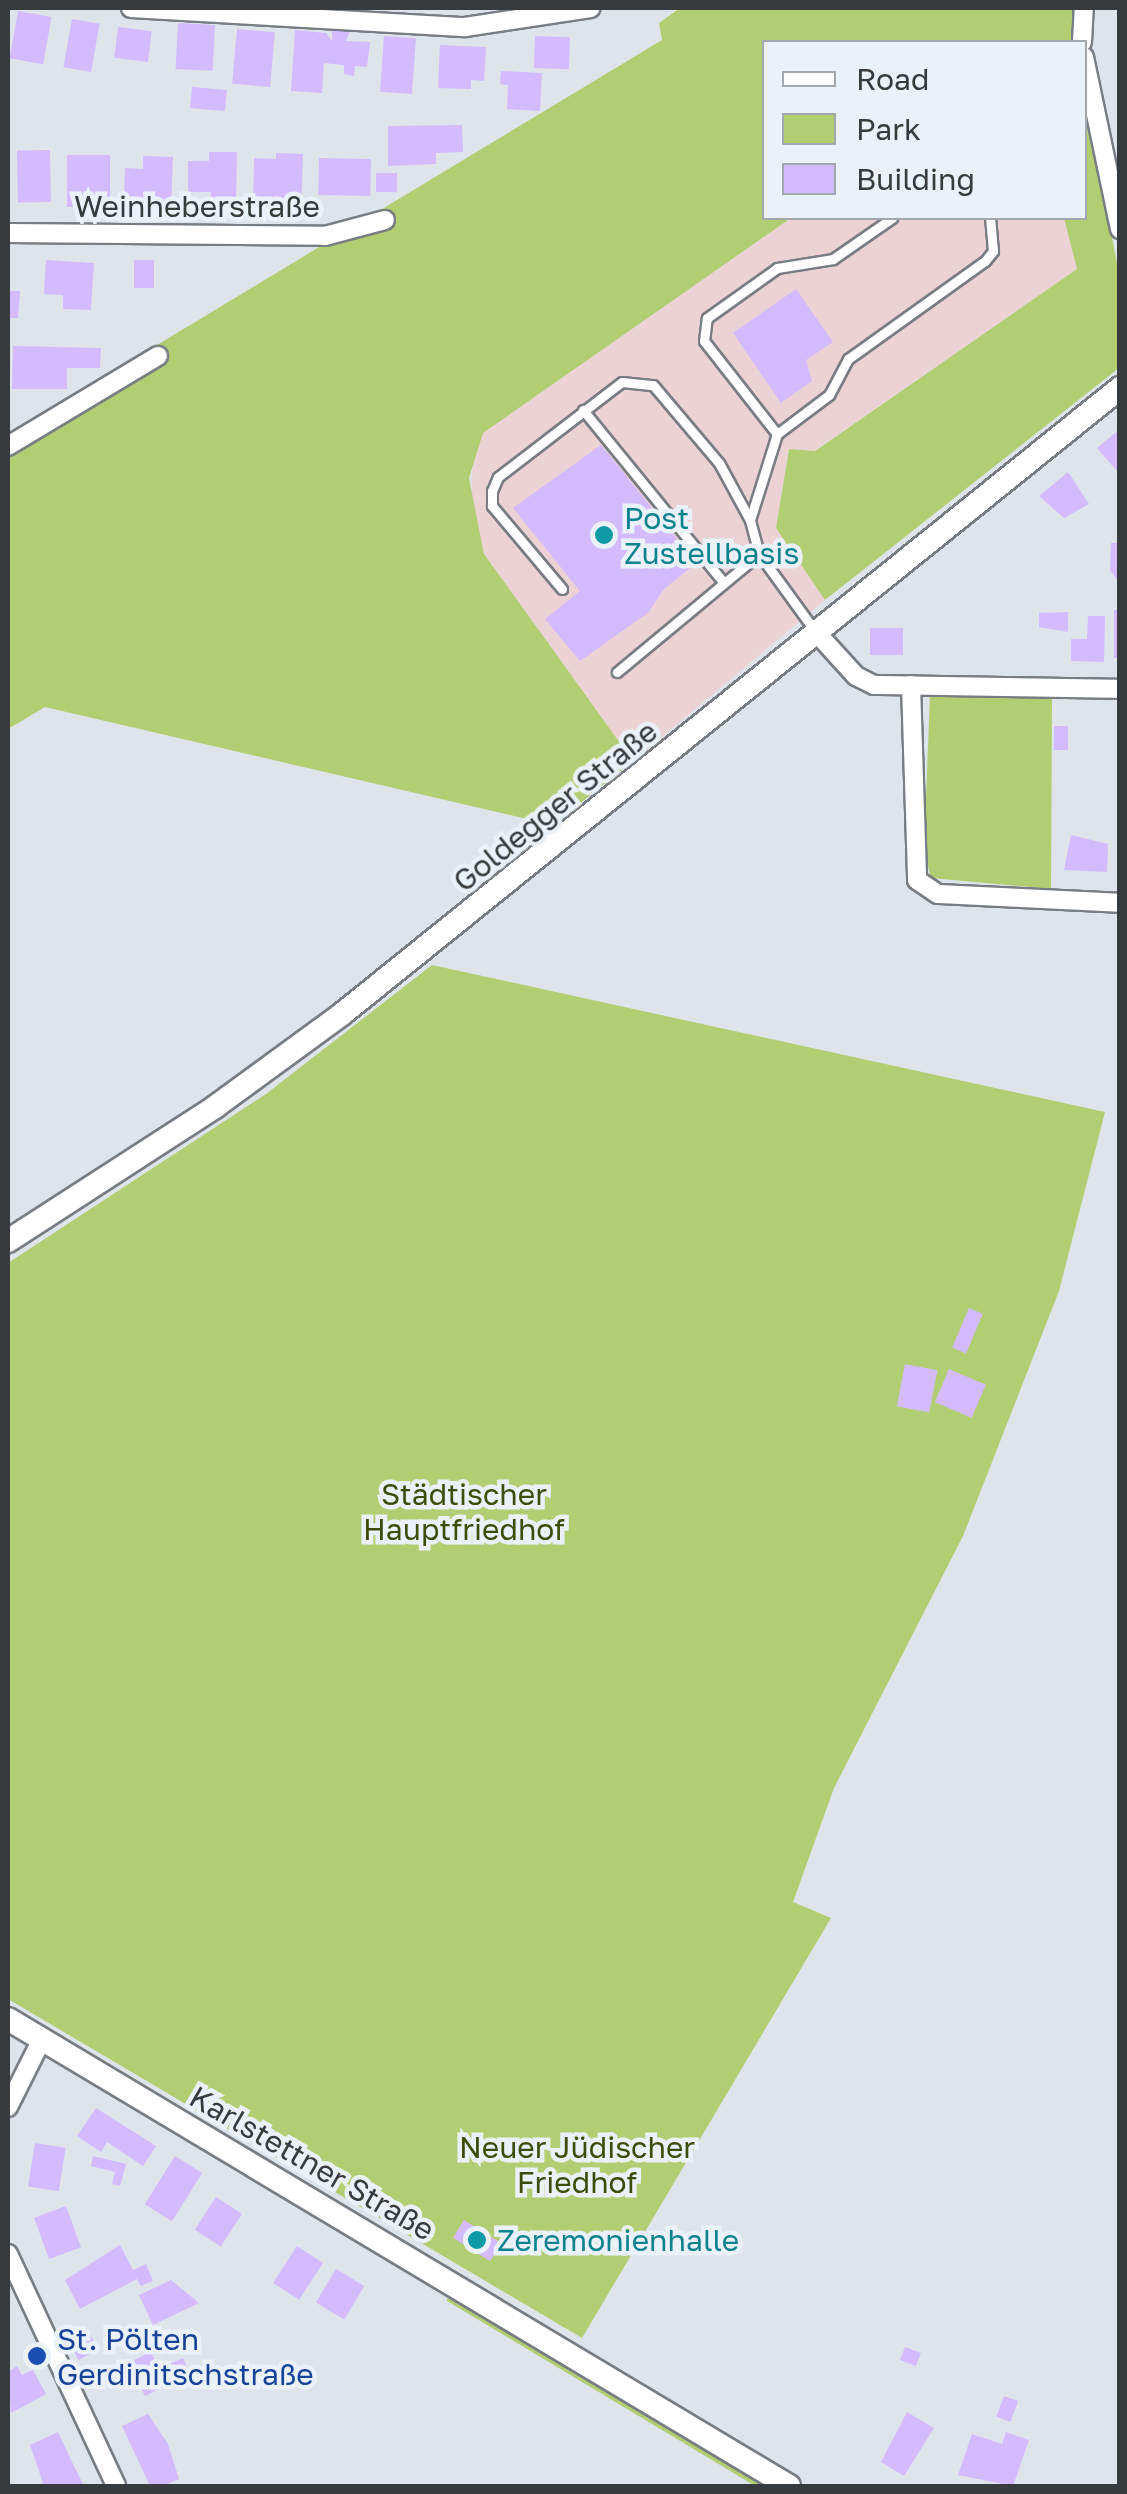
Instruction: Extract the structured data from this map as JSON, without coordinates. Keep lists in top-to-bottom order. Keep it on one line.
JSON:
{"streets":{"street":["Weinheberstraße","Goldegger Straße","Karlstettner Straße"]},"parks":["Städtischer Hauptfriedhof","Neuer Jüdischer Friedhof"],"places":["Post Zustellbasis","Zeremonienhalle","St. Pölten Gerdinitschstraße"],"legend":["Road","Park","Building"]}
